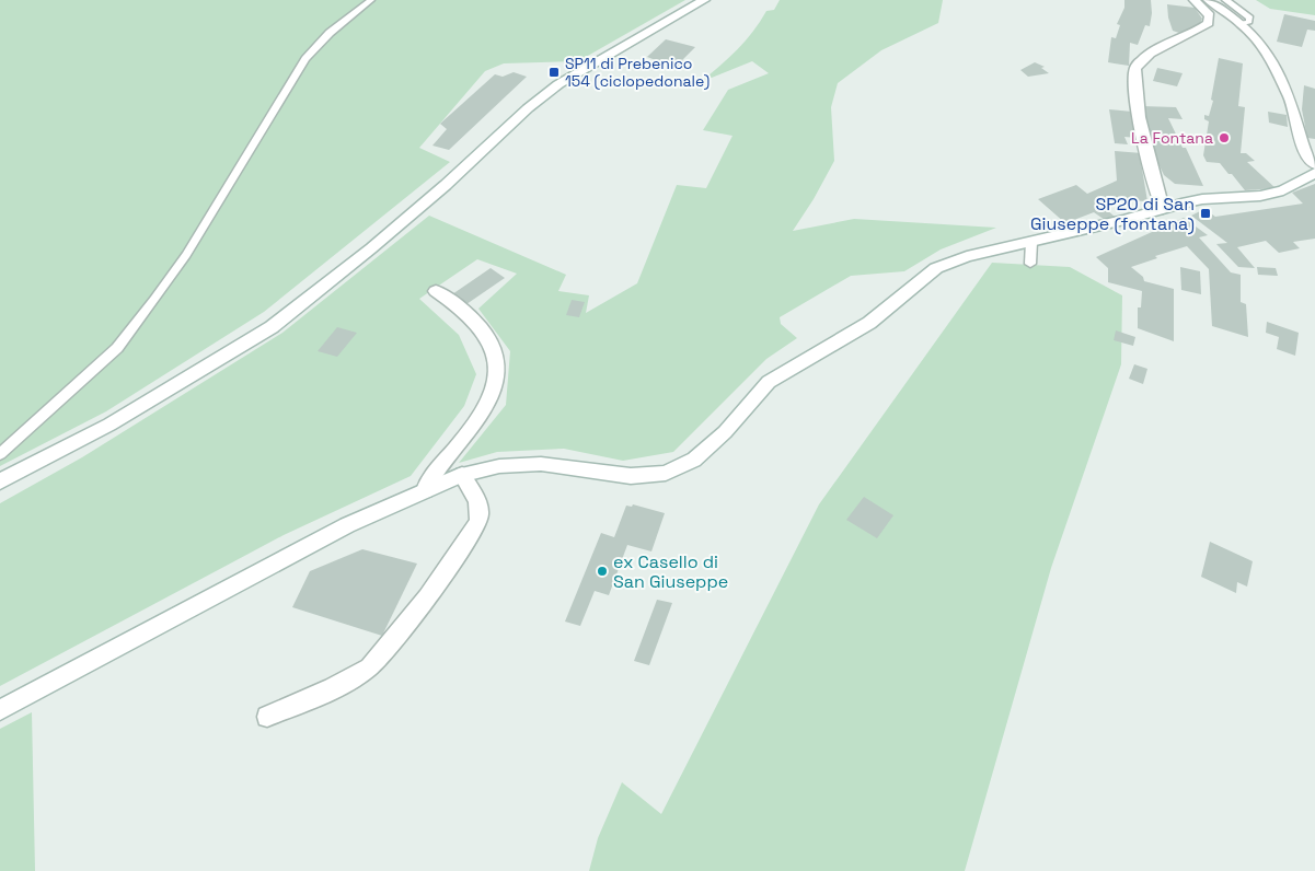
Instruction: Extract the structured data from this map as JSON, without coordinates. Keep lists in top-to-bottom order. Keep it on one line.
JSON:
{"places":{"transit":["SP11 di Prebenico 154 (ciclopedonale)","SP20 di San Giuseppe (fontana)"],"other":["La Fontana","ex Casello di San Giuseppe"]}}
